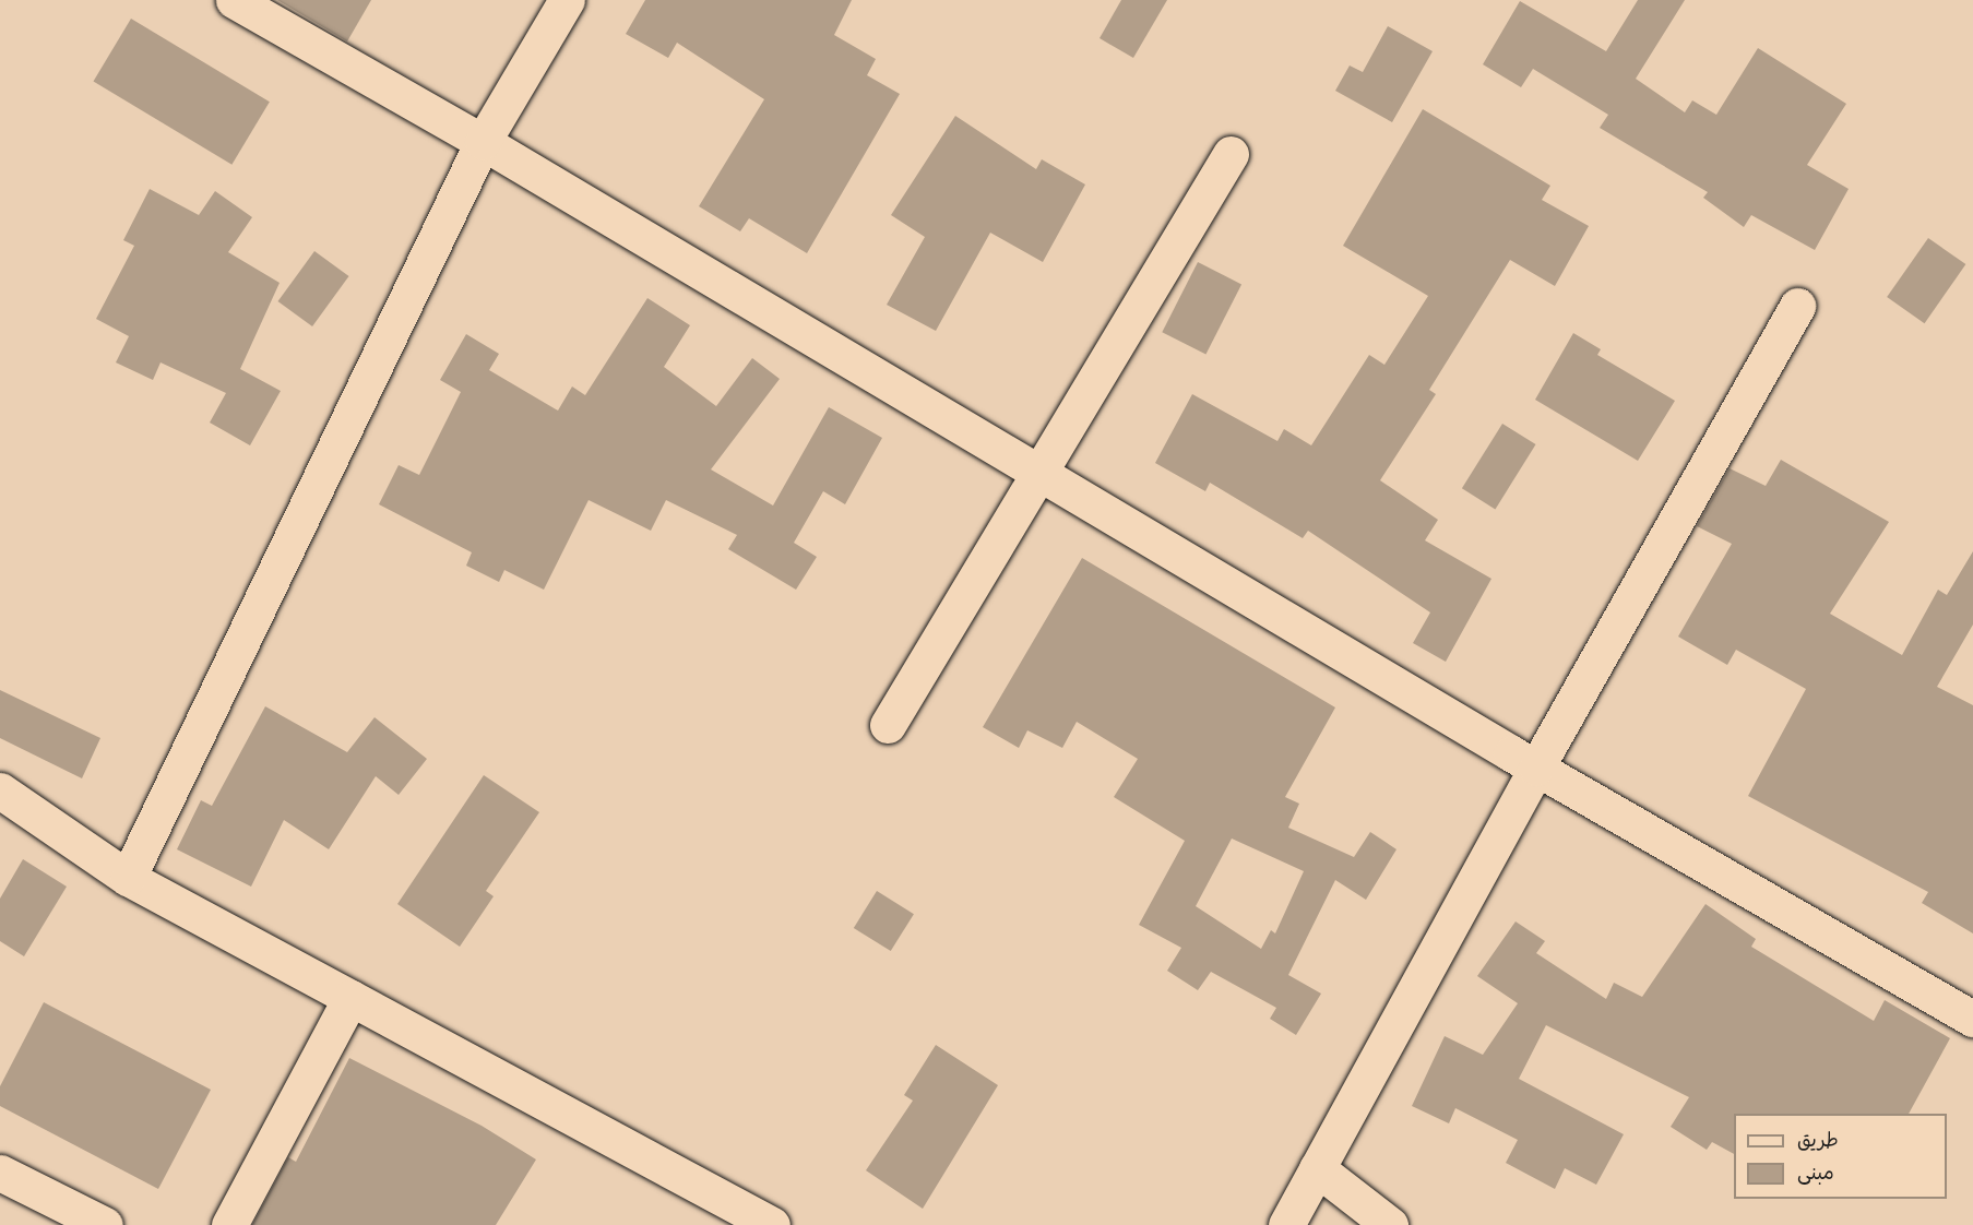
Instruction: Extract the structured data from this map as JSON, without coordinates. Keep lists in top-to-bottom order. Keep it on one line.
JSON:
{"legend":["طريق","مبنى"]}
